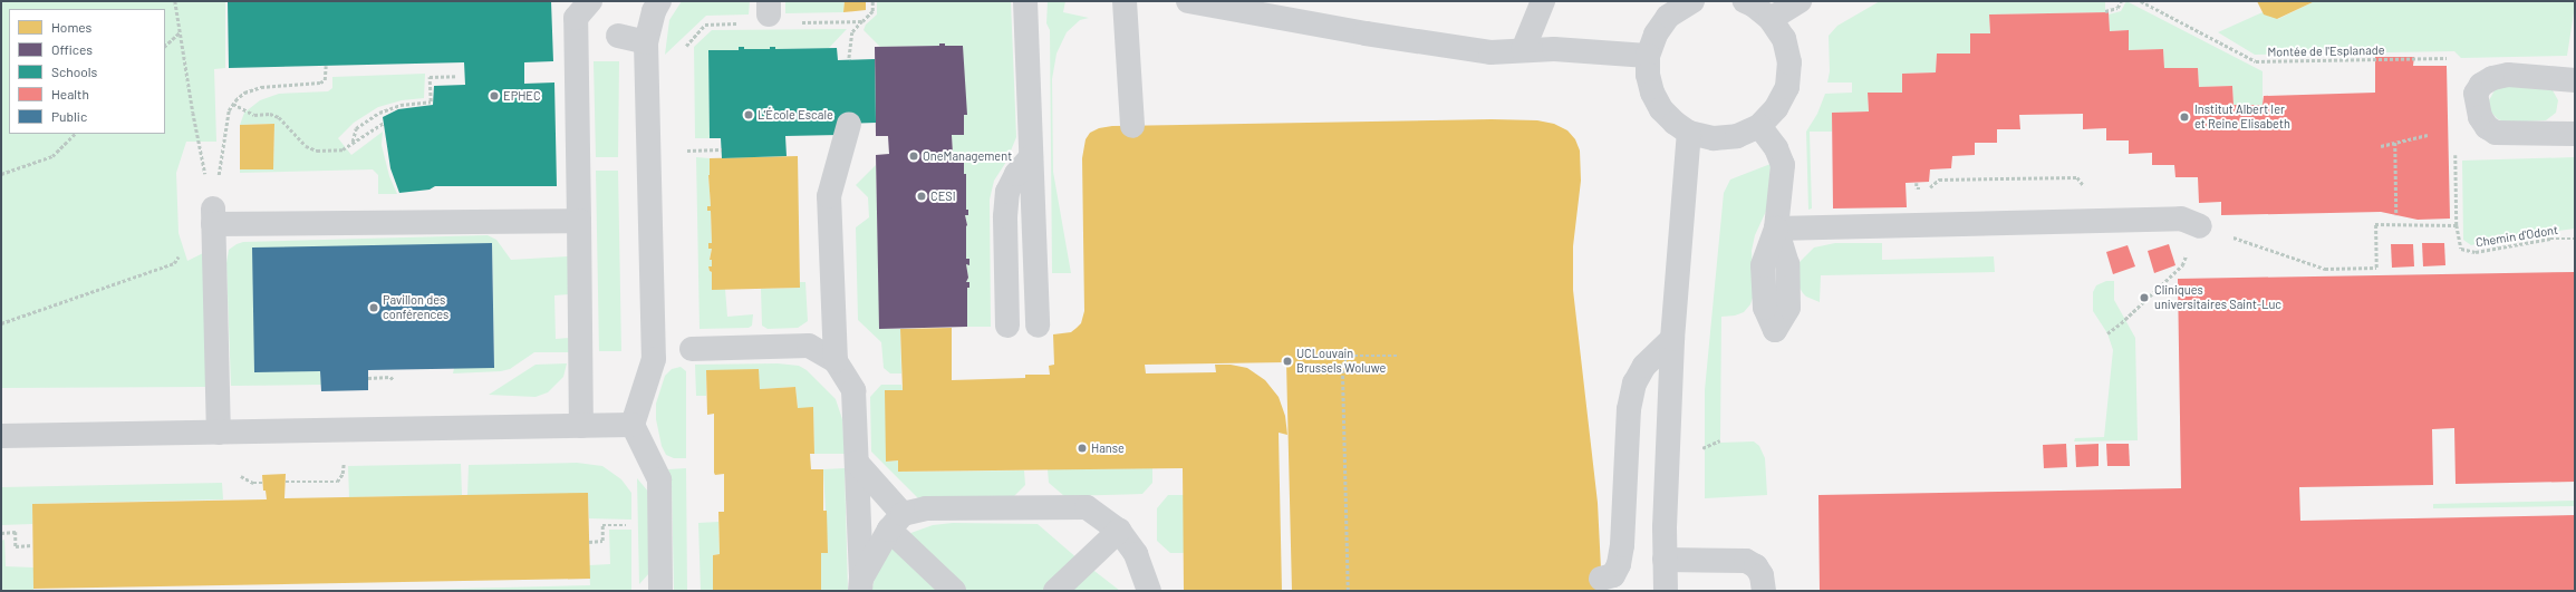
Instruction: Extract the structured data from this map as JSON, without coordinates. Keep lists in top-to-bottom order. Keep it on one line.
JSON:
{"streets":{"path":["Montée de l'Esplanade","Chemin d'Odont"]},"places":["EPHEC","L'École Escale","Institut Albert Ier et Reine Elisabeth","OneManagement","CESI","Cliniques universitaires Saint-Luc","Pavillon des conférences","UCLouvain Brussels Woluwe","Hanse"],"legend":["Homes","Offices","Schools","Health","Public"]}
